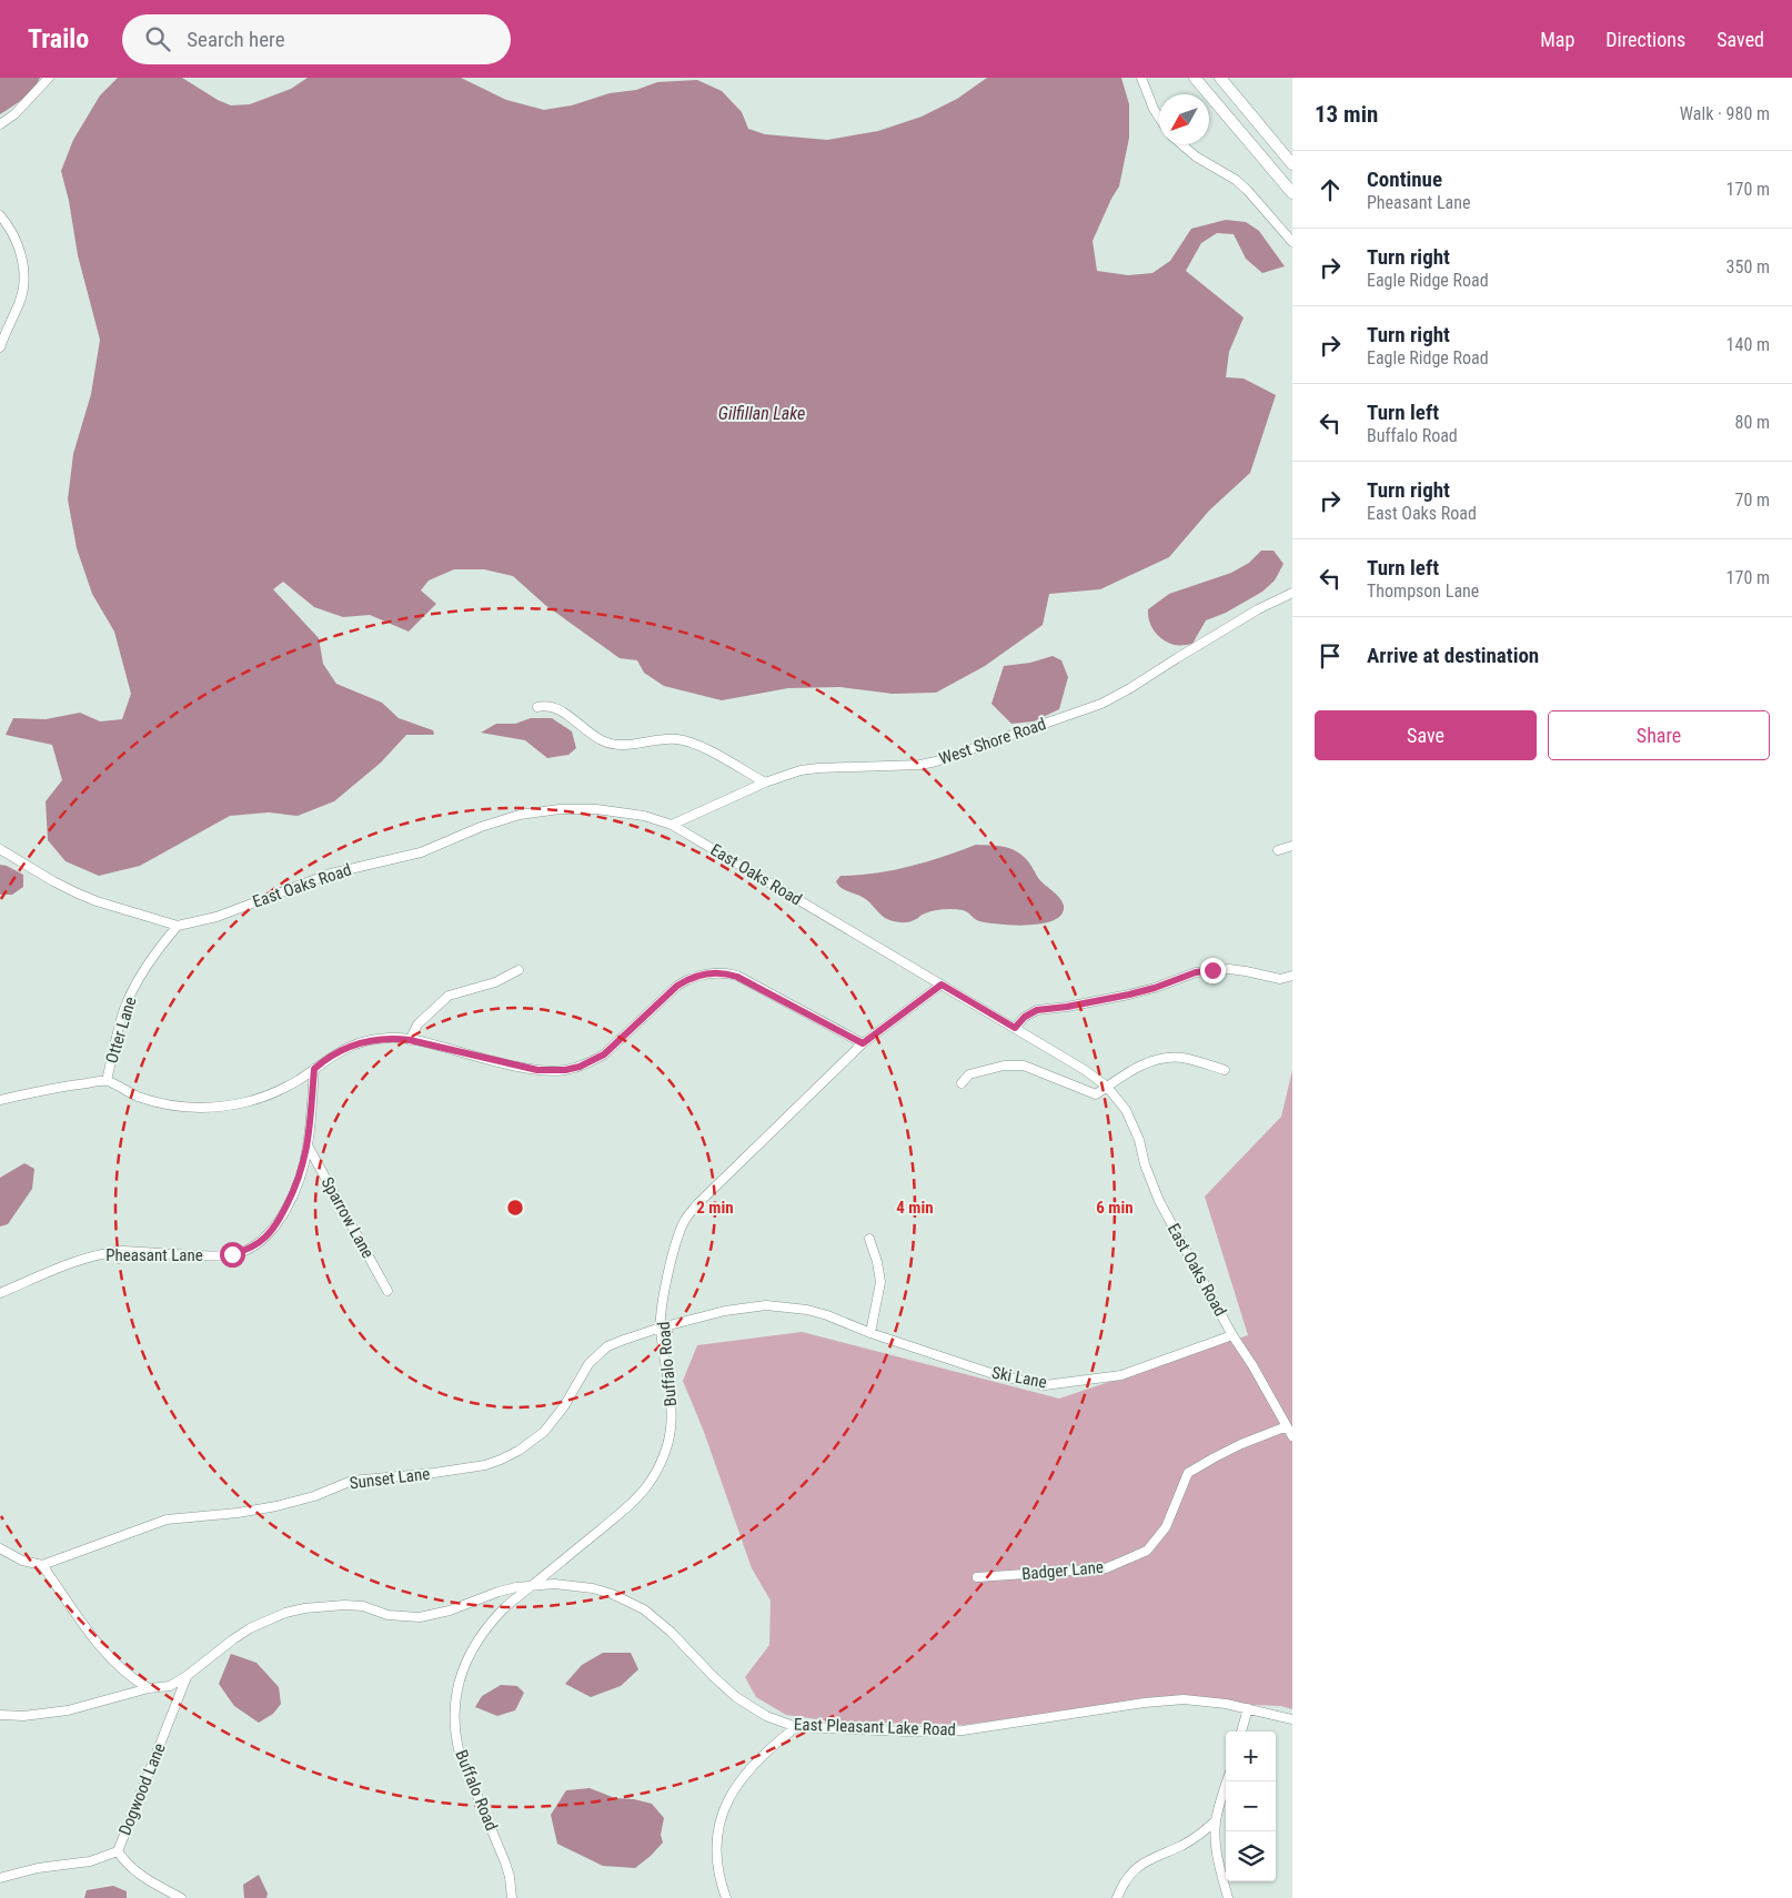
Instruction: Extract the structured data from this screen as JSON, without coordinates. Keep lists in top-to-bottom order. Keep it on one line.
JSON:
{"streets":{"street":["West Shore Road","East Oaks Road","Otter Lane","Sparrow Lane","Pheasant Lane","Buffalo Road","Ski Lane","Sunset Lane","Badger Lane","East Pleasant Lake Road","Dogwood Lane"]},"crossings":[["West Shore Road","East Oaks Road"],["East Oaks Road","Otter Lane"],["East Oaks Road","Buffalo Road"],["East Oaks Road","Ski Lane"],["East Oaks Road","Badger Lane"],["Sparrow Lane","Pheasant Lane"],["Buffalo Road","Ski Lane"],["Buffalo Road","Sunset Lane"],["Buffalo Road","East Pleasant Lake Road"],["Ski Lane","Sunset Lane"],["East Pleasant Lake Road","Dogwood Lane"]],"water":["Gilfillan Lake"],"north":"bottom left","page":{"header":"Trailo","search":"Search here","nav":["Map","Directions","Saved"],"heading":["13 min","Walk · 980 m"],"list":[["Continue","Pheasant Lane","170 m"],["Turn right","Eagle Ridge Road","350 m"],["Turn right","Eagle Ridge Road","140 m"],["Turn left","Buffalo Road","80 m"],["Turn right","East Oaks Road","70 m"],["Turn left","Thompson Lane","170 m"],"Arrive at destination"],"buttons":["Save","Share"],"map_buttons":["+","−"]},"rings":["2 min","4 min","6 min"]}
